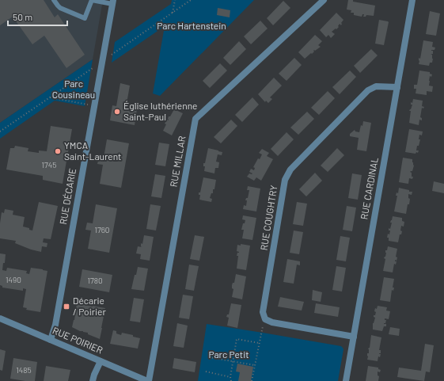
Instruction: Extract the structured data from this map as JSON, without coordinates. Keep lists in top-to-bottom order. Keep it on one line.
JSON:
{"streets":{"street":["RUE MILLAR","RUE CARDINAL","RUE DÉCARIE","RUE COUGHTRY","RUE POIRIER"]},"crossings":[["RUE MILLAR","RUE POIRIER"],["RUE CARDINAL","RUE COUGHTRY"],["RUE DÉCARIE","RUE POIRIER"]],"parks":["Parc Hartenstein","Parc Cousineau","Parc Petit"],"places":{"other":["Église luthérienne Saint-Paul","YMCA Saint-Laurent"],"transit":["Décarie / Poirier"]},"house_numbers":["1745","1760","1490","1780","1485"],"scale_bar":"50 m"}
